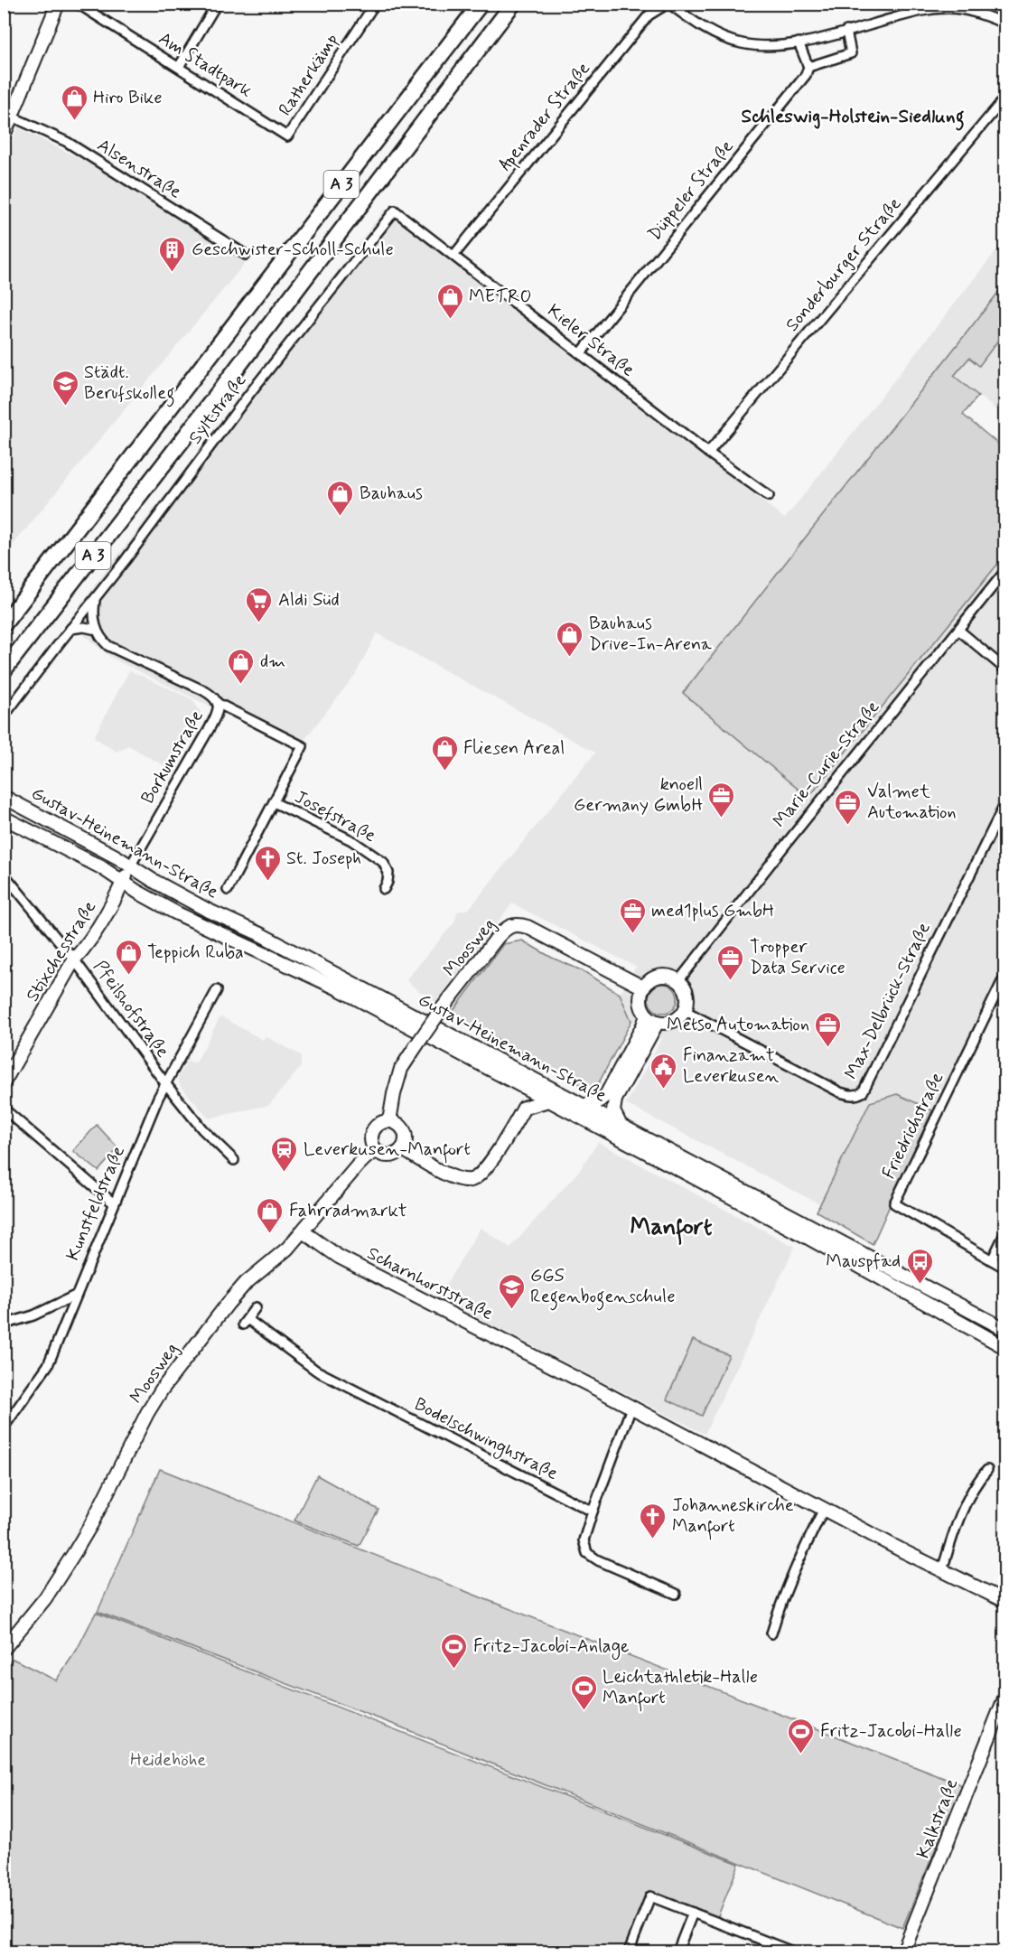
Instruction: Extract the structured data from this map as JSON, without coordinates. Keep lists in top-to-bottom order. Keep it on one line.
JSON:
{"streets":{"highway":["A 3"],"street":["Am Stadtpark","Ratherkämp","Apenrader Straße","Alsenstraße","Düppeler Straße","Sonderburger Straße","Kieler Straße","Syltstraße","Borkumstraße","Marie-Curie-Straße","Josefstraße","Gustav-Heinemann-Straße","Moosweg","Stixchesstraße","Max-Delbrück-Straße","Pfeilshofstraße","Friedrichstraße","Kunstfeldstraße","Scharnhorststraße","Bodelschwinghstraße","Kalkstraße"]},"crossings":[["Am Stadtpark","Ratherkämp"],["Apenrader Straße","Kieler Straße"],["Düppeler Straße","Kieler Straße"],["Sonderburger Straße","Kieler Straße"],["Kieler Straße","Syltstraße"],["Borkumstraße","Josefstraße"],["Borkumstraße","Gustav-Heinemann-Straße"],["Borkumstraße","Stixchesstraße"],["Marie-Curie-Straße","Moosweg"],["Marie-Curie-Straße","Max-Delbrück-Straße"],["Gustav-Heinemann-Straße","Stixchesstraße"],["Moosweg","Max-Delbrück-Straße"],["Moosweg","Scharnhorststraße"],["Stixchesstraße","Pfeilshofstraße"],["Pfeilshofstraße","Kunstfeldstraße"]],"districts":["Schleswig-Holstein-Siedlung","Manfort"],"parks":["Heidehöhe"],"places":{"shop":["Hiro Bike","METRO","Bauhaus","Bauhaus Drive-In-Arena","dm","Fliesen Areal","Teppich Ruba","Fahrradmarkt"],"building":["Geschwister-Scholl-Schule"],"school or university":["Städt. Berufskolleg","GGS Regenbogenschule"],"supermarket":["Aldi Süd"],"office":["knoell Germany GmbH","Valmet Automation","med1plus GmbH","Tropper Data Service","Metso Automation"],"church":["St. Joseph","Johanneskirche Manfort"],"public building":["Finanzamt Leverkusen"],"station":["Leverkusen-Manfort"],"bus stop":["Mauspfad"],"sports":["Fritz-Jacobi-Anlage","Leichtathletik-Halle Manfort","Fritz-Jacobi-Halle"]}}
